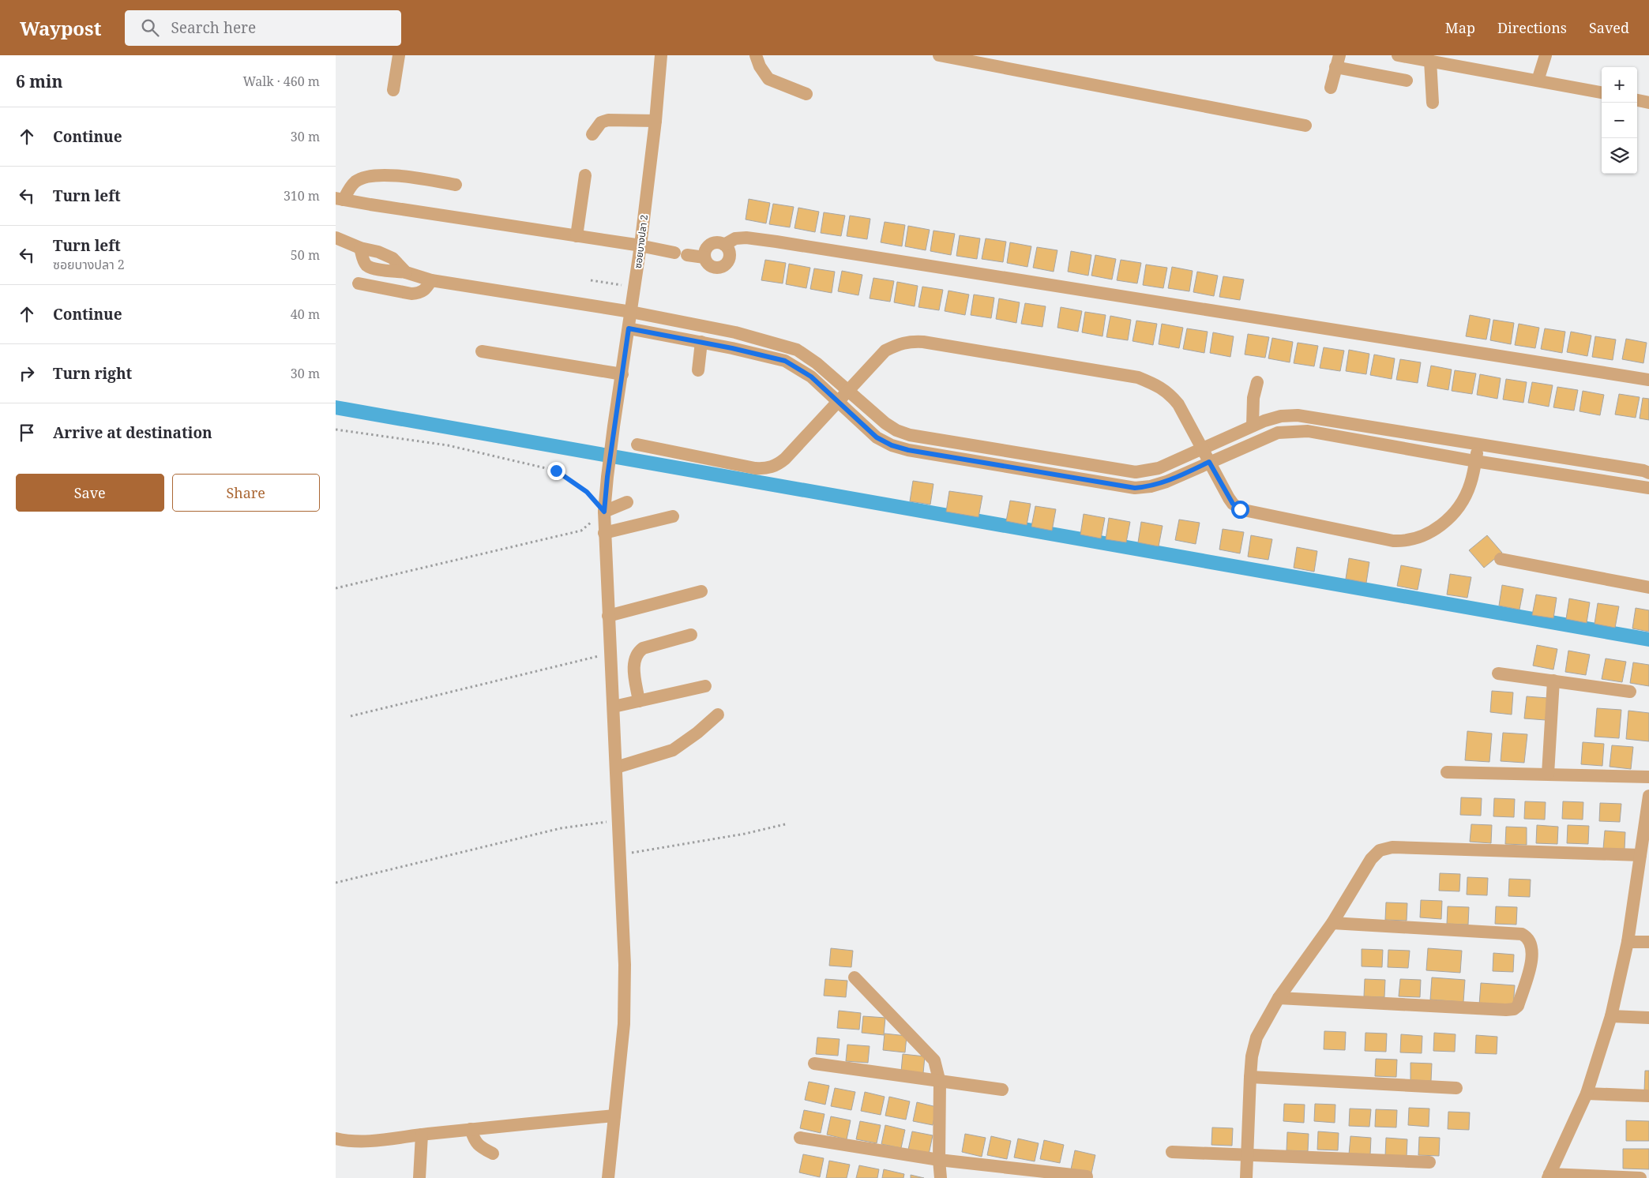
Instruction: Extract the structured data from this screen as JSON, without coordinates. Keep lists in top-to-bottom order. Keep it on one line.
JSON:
{"streets":{"street":["ซอยบางปลา 2"]},"page":{"header":"Waypost","search":"Search here","nav":["Map","Directions","Saved"],"heading":["6 min","Walk · 460 m"],"map_buttons":["+","−"],"list":[["Continue","30 m"],["Turn left","310 m"],["Turn left","ซอยบางปลา 2","50 m"],["Continue","40 m"],["Turn right","30 m"],"Arrive at destination"],"buttons":["Save","Share"]}}
